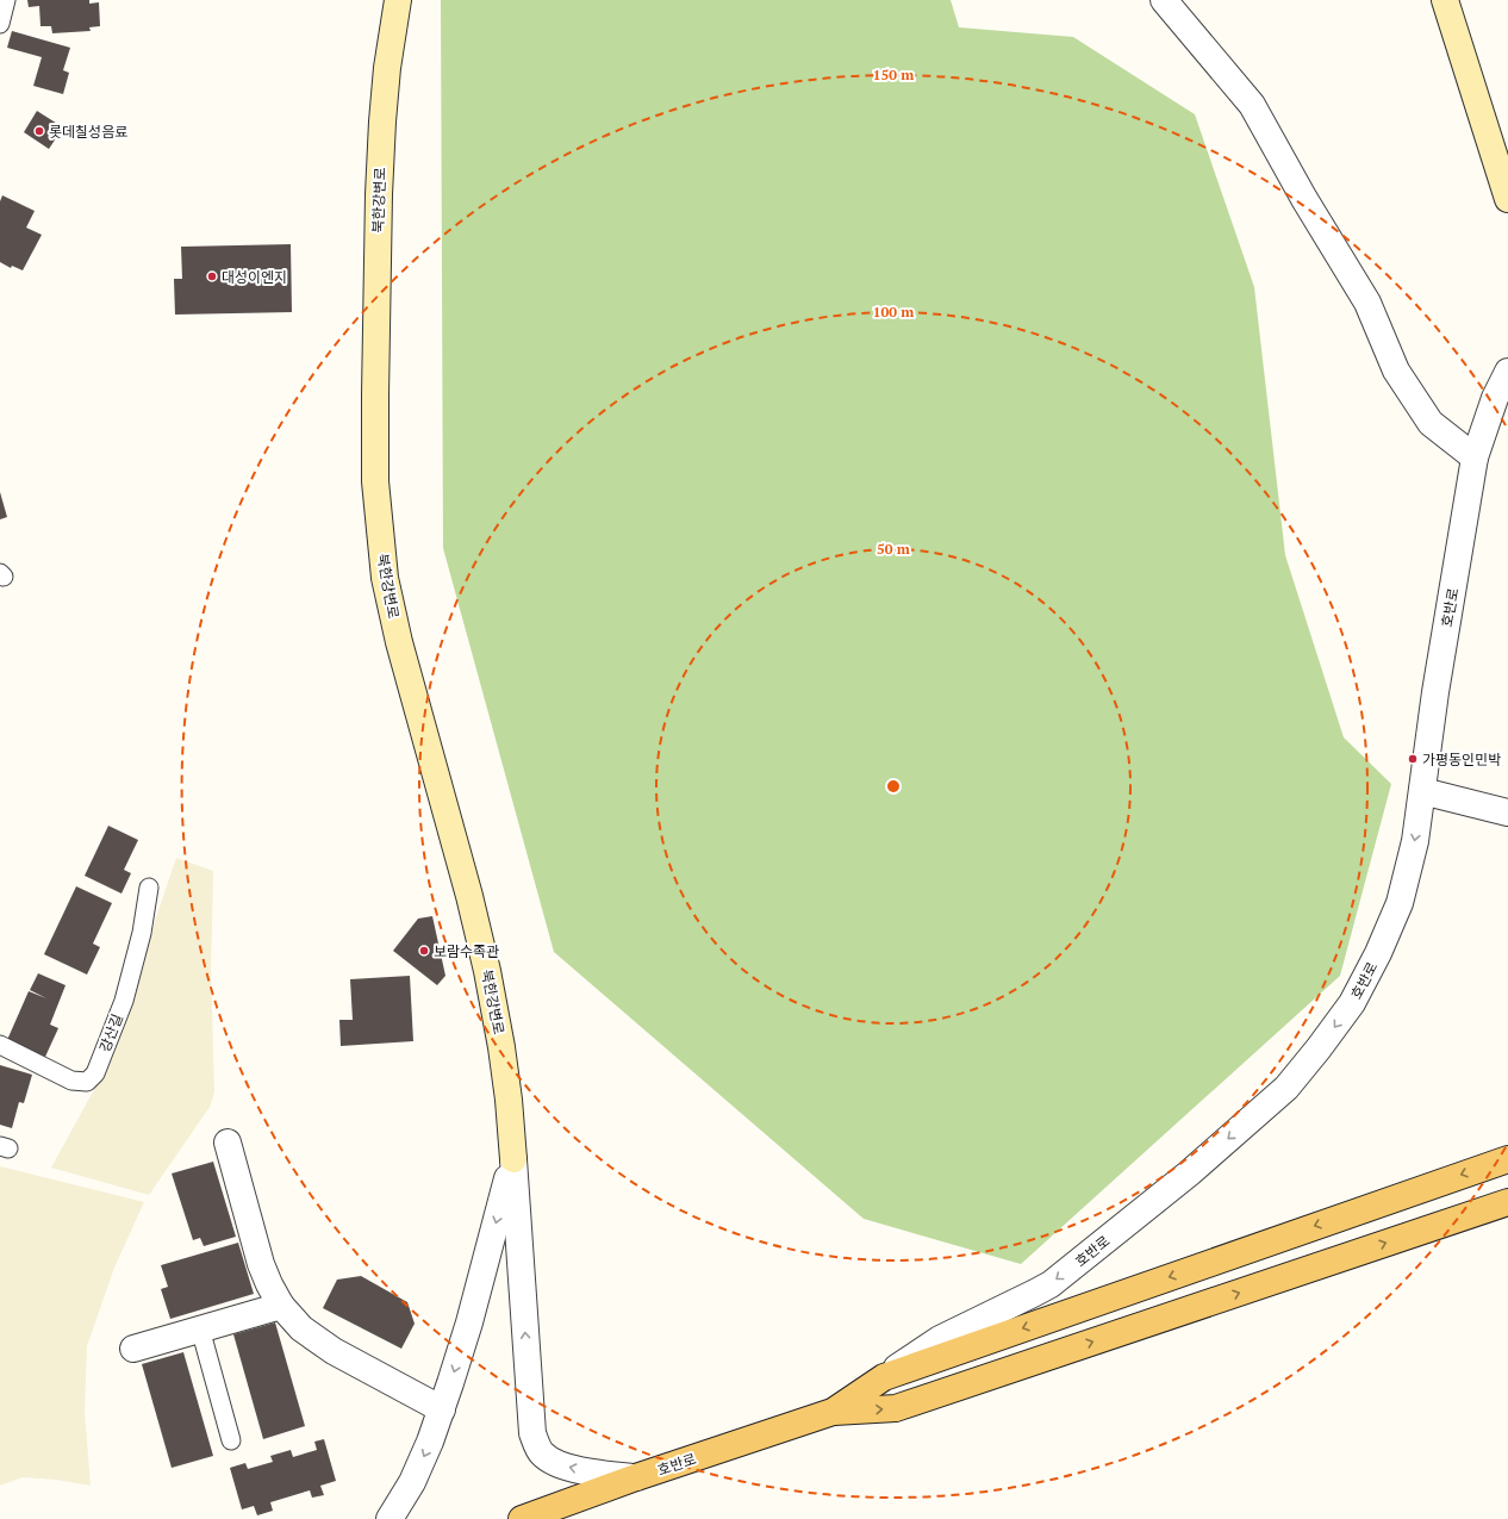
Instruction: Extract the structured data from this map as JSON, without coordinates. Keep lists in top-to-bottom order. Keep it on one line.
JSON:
{"streets":{"main road":["북한강변로","호반로"],"lane":["강산길"]},"places":["롯데칠성음료","대성이엔지","가평동인민박","보람수족관"],"rings":["150 m","100 m","50 m"]}
